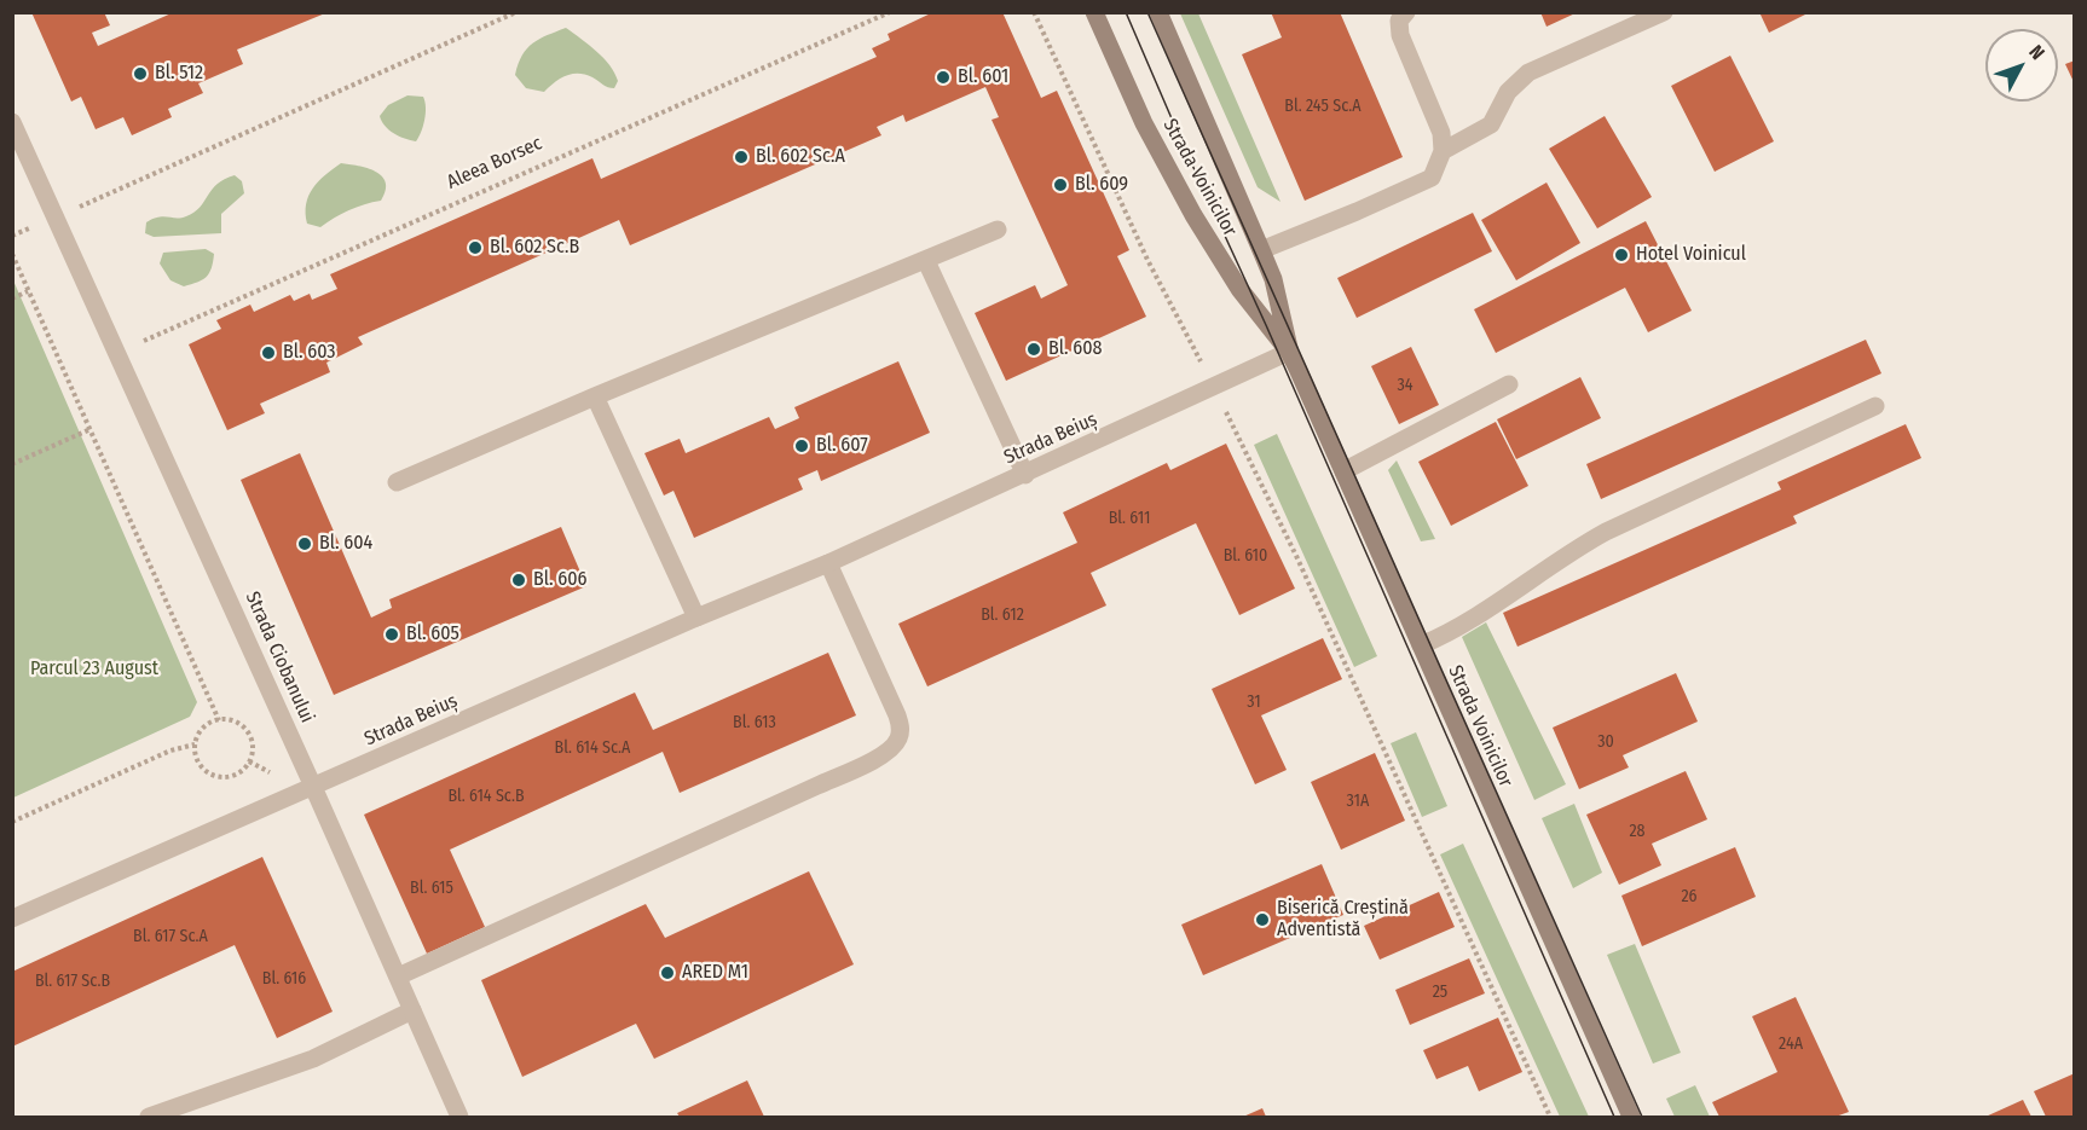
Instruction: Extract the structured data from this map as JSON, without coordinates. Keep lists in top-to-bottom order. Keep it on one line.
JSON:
{"streets":{"main road":["Strada Voinicilor"],"street":["Strada Beiuș","Strada Ciobanului"],"path":["Aleea Borsec"]},"crossings":[["Aleea Borsec","Strada Ciobanului"],["Strada Voinicilor","Strada Beiuș"],["Strada Beiuș","Strada Ciobanului"]],"parks":["Parcul 23 August"],"places":["Bl. 512","Bl. 601","Bl. 602 Sc.A","Bl. 609","Bl. 602 Sc.B","Hotel Voinicul","Bl. 608","Bl. 603","Bl. 607","Bl. 604","Bl. 606","Bl. 605","Biserică Creștină Adventistă","ARED M1"],"house_numbers":["Bl. 245 Sc.A","34","Bl. 611","Bl. 610","Bl. 612","31","Bl. 613","30","Bl. 614 Sc.A","Bl. 614 Sc.B","31A","28","Bl. 615","26","Bl. 617 Sc.A","Bl. 616","Bl. 617 Sc.B","25","24A"],"north":"top right"}
